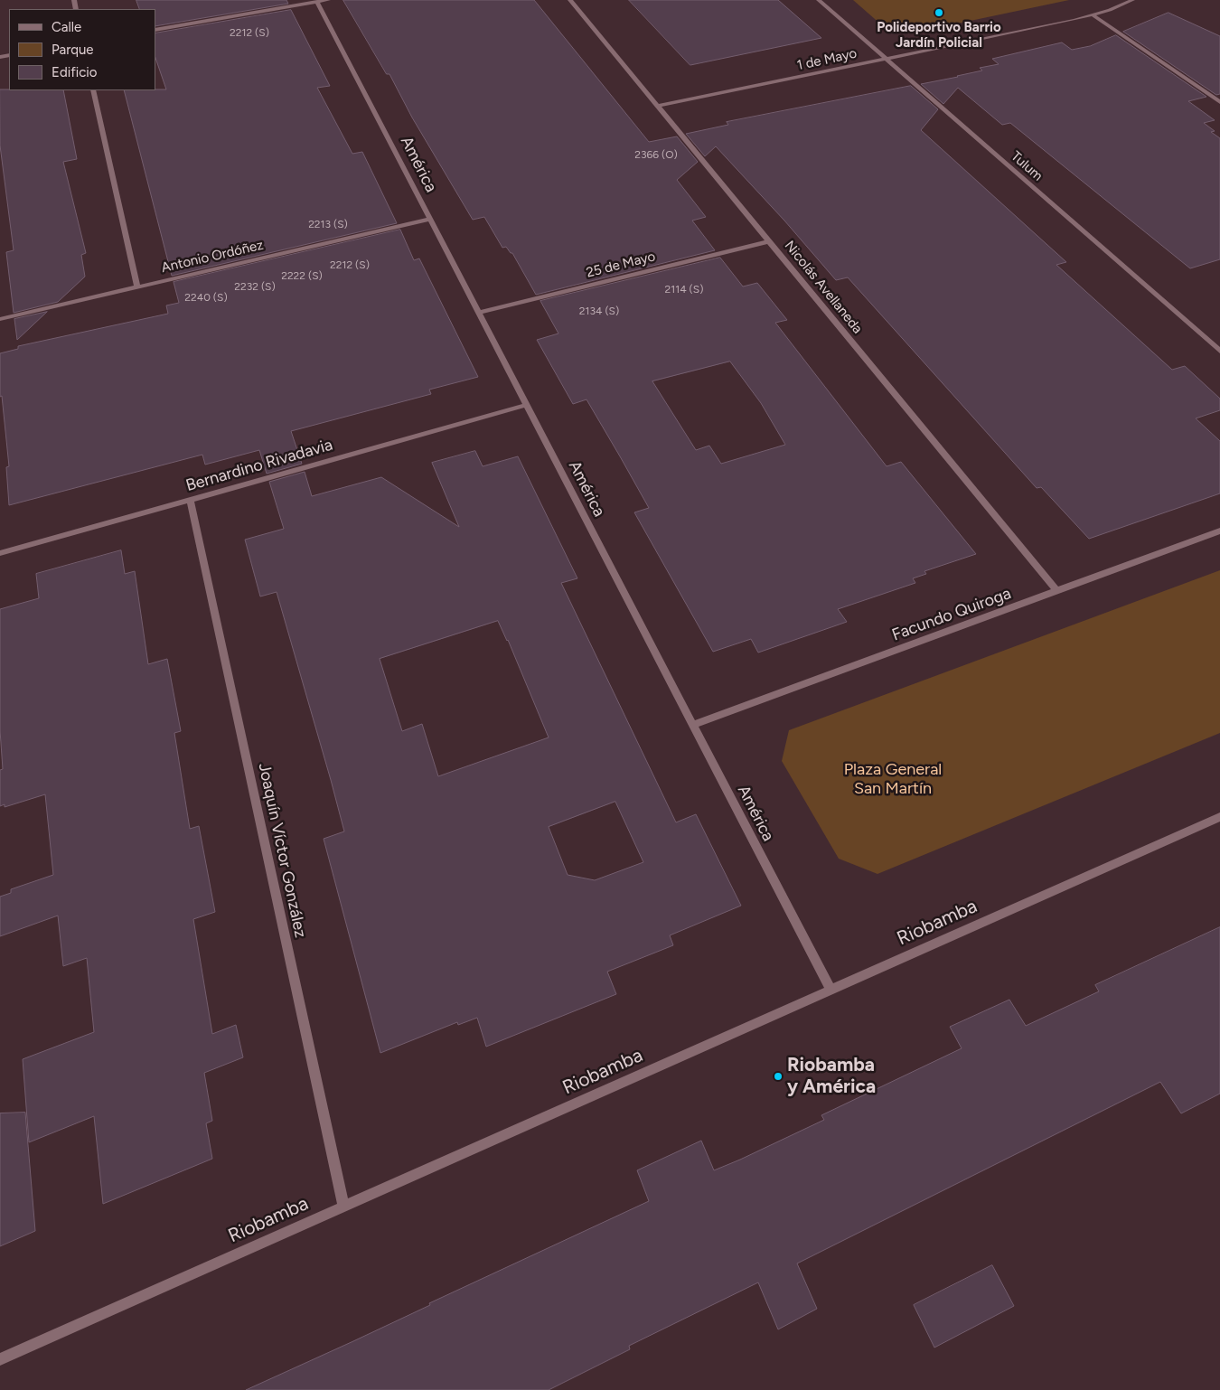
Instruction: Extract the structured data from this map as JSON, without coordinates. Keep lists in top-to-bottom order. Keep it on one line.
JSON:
{"streets":{"street":["1 de Mayo","América","Tulum","Antonio Ordóñez","25 de Mayo","Nicolás Avellaneda","Bernardino Rivadavia","Facundo Quiroga","Joaquín Víctor González","Riobamba"]},"crossings":[["1 de Mayo","Tulum"],["1 de Mayo","Nicolás Avellaneda"],["América","Antonio Ordóñez"],["América","25 de Mayo"],["América","Bernardino Rivadavia"],["América","Facundo Quiroga"],["América","Riobamba"],["25 de Mayo","Nicolás Avellaneda"],["Nicolás Avellaneda","Facundo Quiroga"],["Bernardino Rivadavia","Joaquín Víctor González"],["Joaquín Víctor González","Riobamba"]],"parks":["Plaza General San Martín"],"places":["Polideportivo Barrio Jardín Policial","Riobamba y América"],"house_numbers":["2212 (S)","2366 (O)","2213 (S)","2212 (S)","2222 (S)","2232 (S)","2114 (S)","2240 (S)","2134 (S)"],"legend":["Calle","Parque","Edificio"]}
